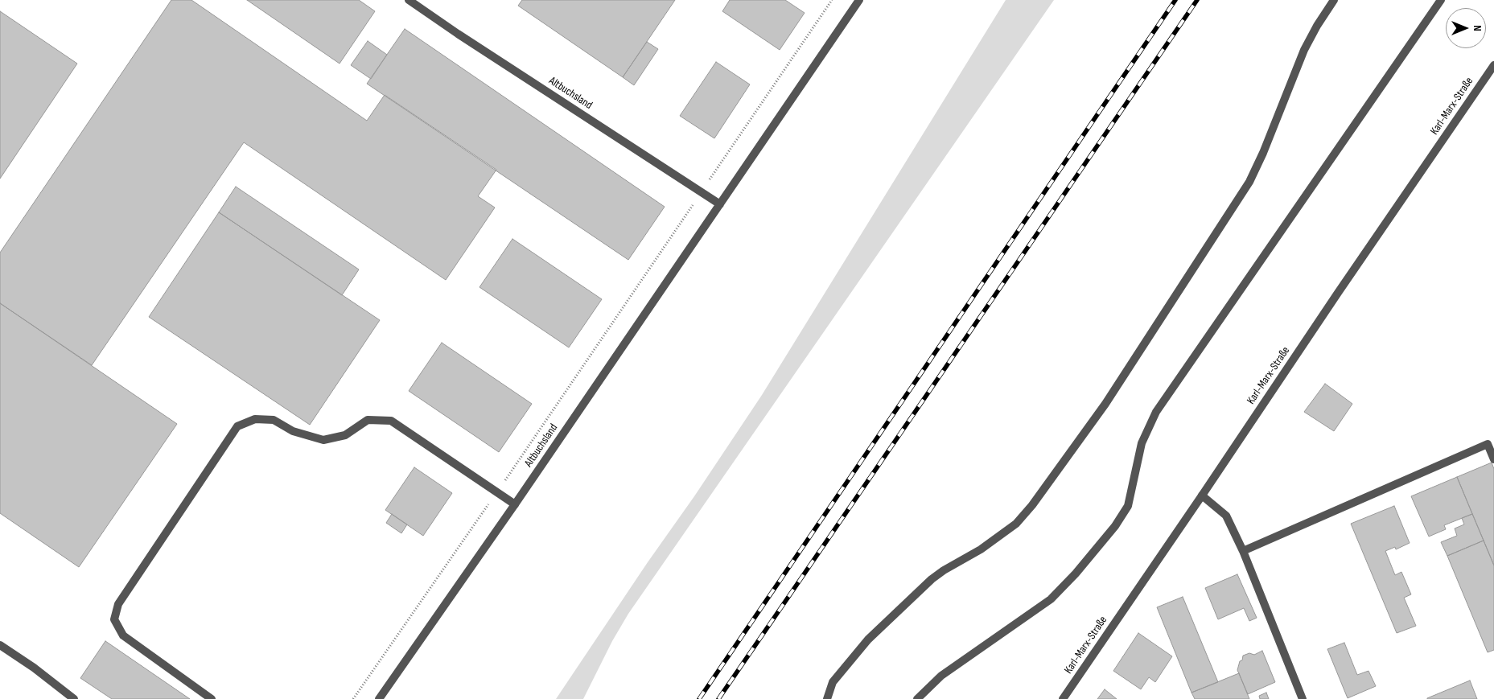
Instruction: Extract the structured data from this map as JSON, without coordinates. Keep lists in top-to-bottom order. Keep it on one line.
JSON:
{"streets":{"street":["Altbuchsland","Karl-Marx-Straße"]},"north":"right"}
